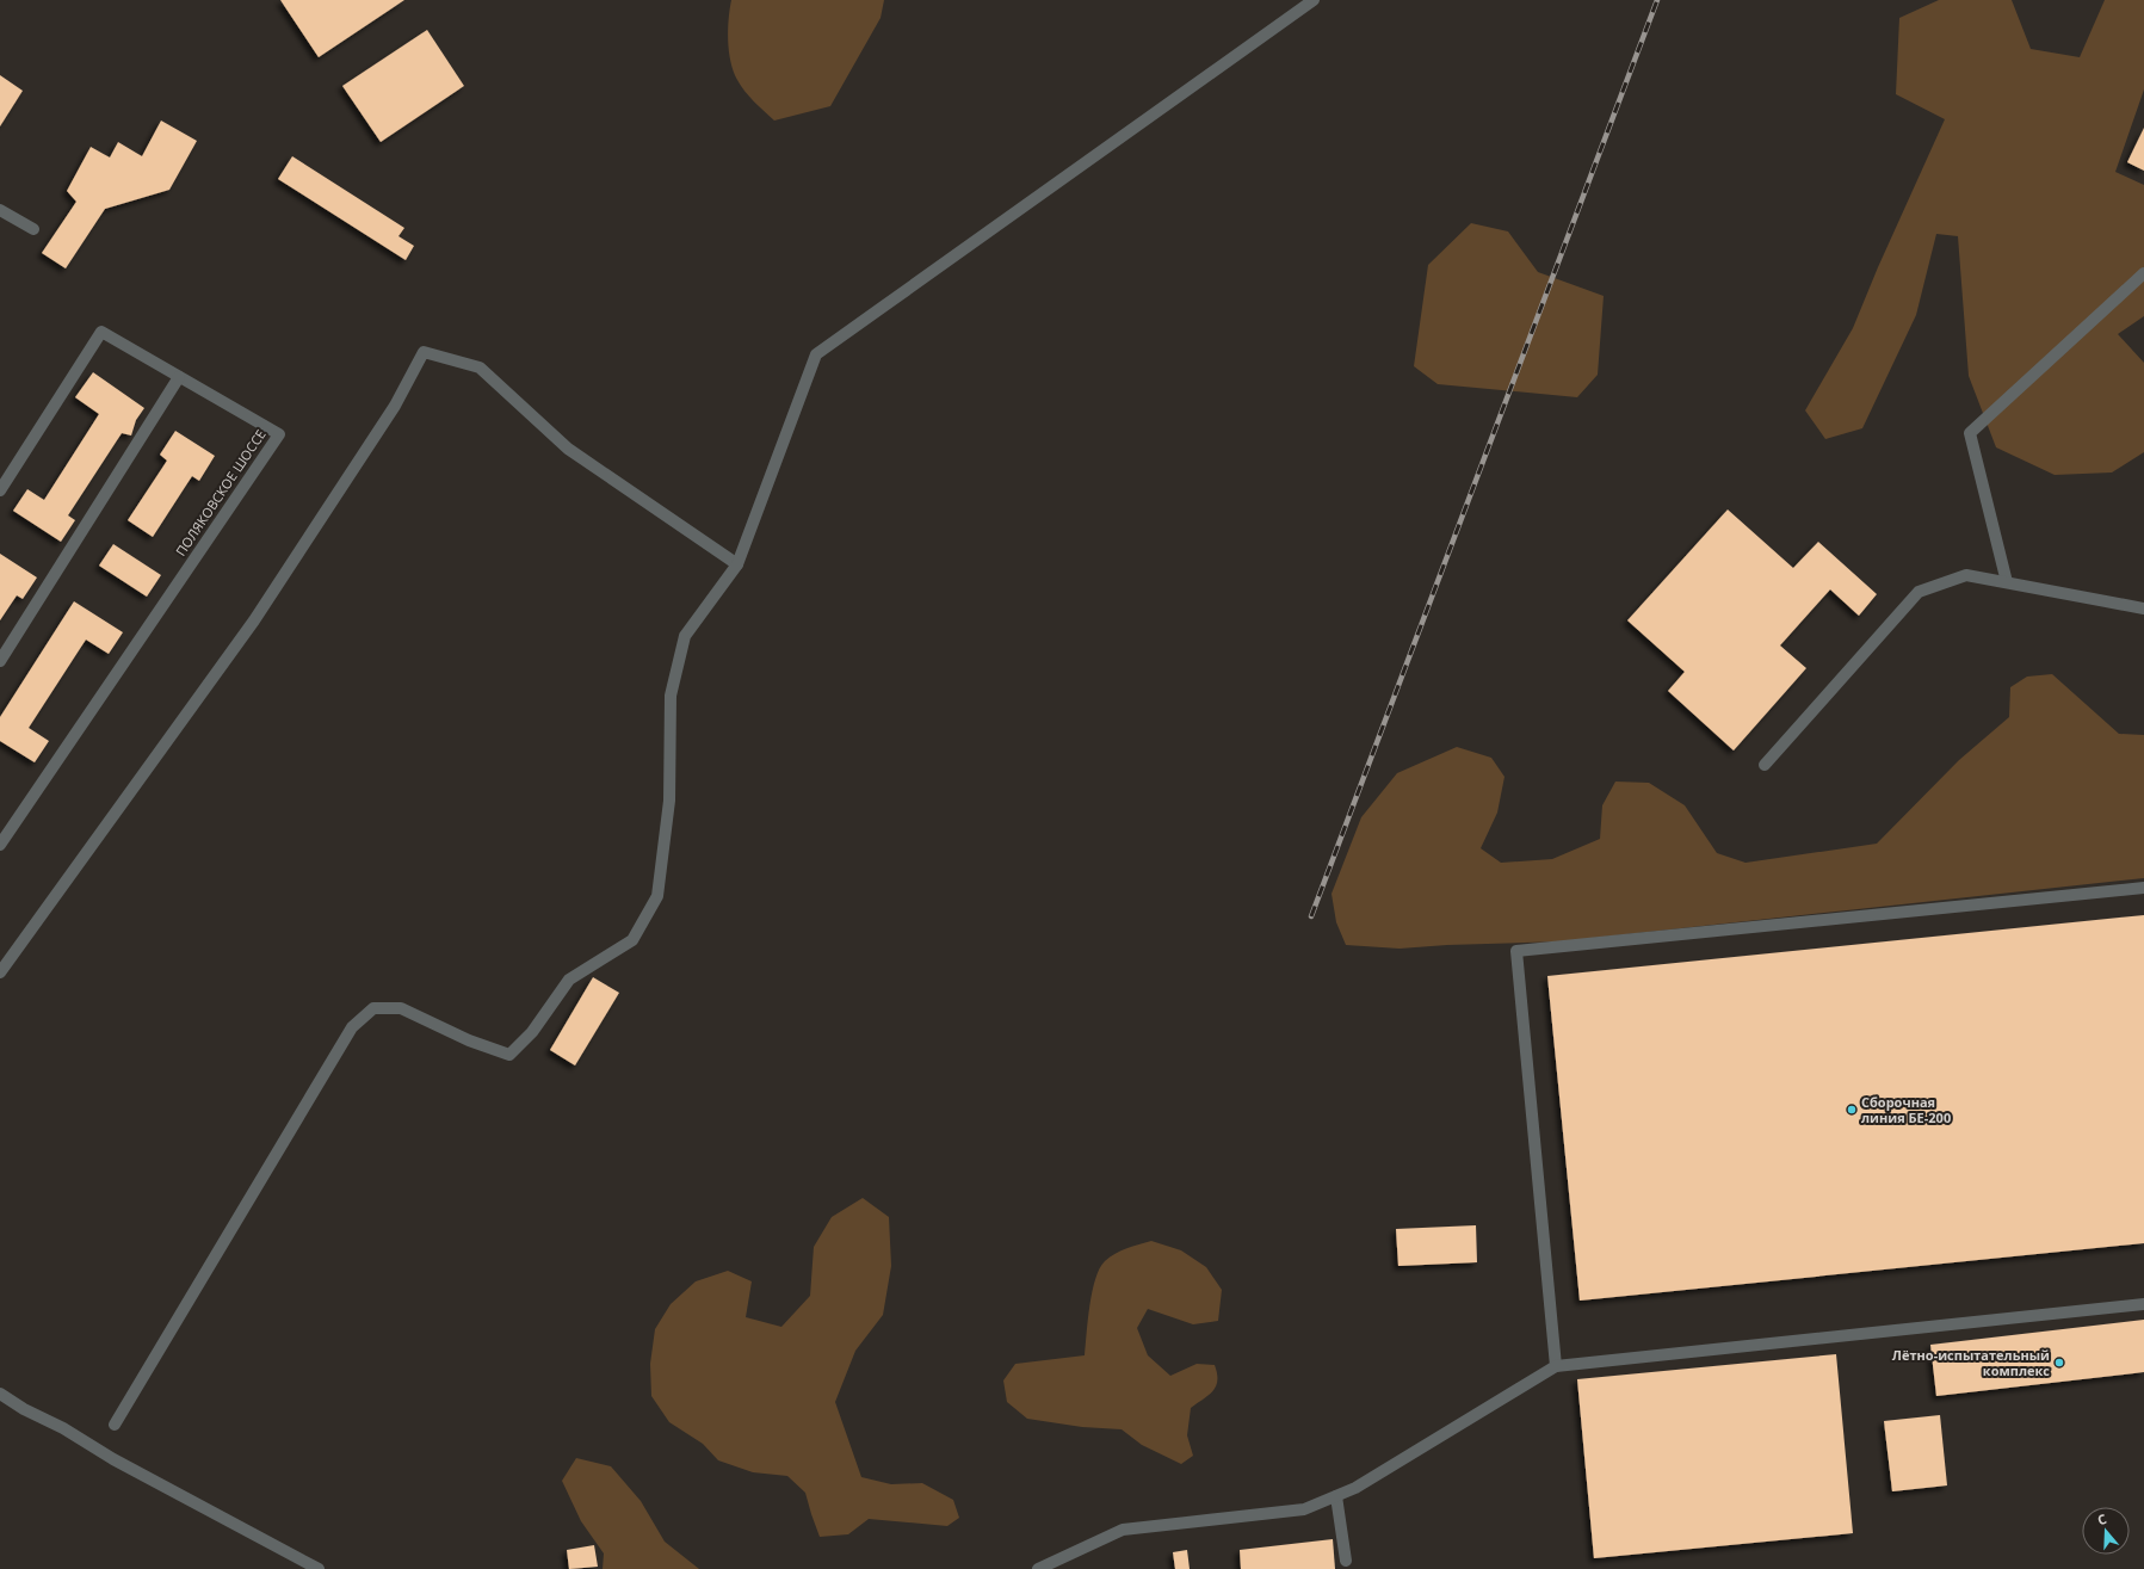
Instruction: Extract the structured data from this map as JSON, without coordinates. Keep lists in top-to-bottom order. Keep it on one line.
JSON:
{"streets":{"street":["ПОЛЯКОВСКОЕ ШОССЕ"]},"places":["Сборочная линия БЕ-200","Лётно-испытательный комплекс"],"north":"top"}
